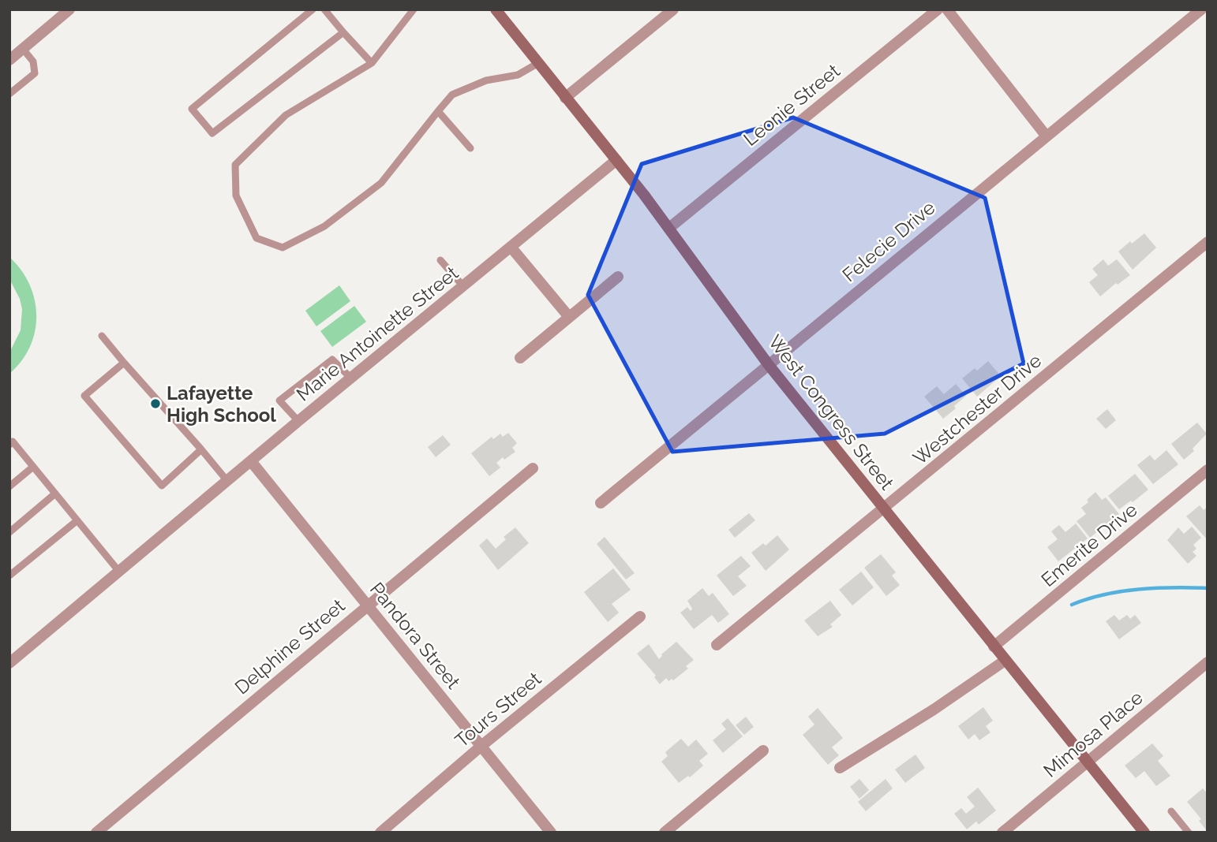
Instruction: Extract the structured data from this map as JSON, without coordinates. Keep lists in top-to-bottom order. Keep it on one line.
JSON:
{"streets":{"main road":["West Congress Street"],"street":["Leonie Street","Felecie Drive","Marie Antoinette Street","Westchester Drive","Emerite Drive","Pandora Street","Delphine Street","Tours Street","Mimosa Place"]},"crossings":[["Leonie Street","West Congress Street"],["Felecie Drive","West Congress Street"],["Marie Antoinette Street","West Congress Street"],["Marie Antoinette Street","Pandora Street"],["Westchester Drive","West Congress Street"],["West Congress Street","Emerite Drive"],["West Congress Street","Mimosa Place"],["Pandora Street","Delphine Street"],["Pandora Street","Tours Street"]],"places":["Lafayette High School"]}
